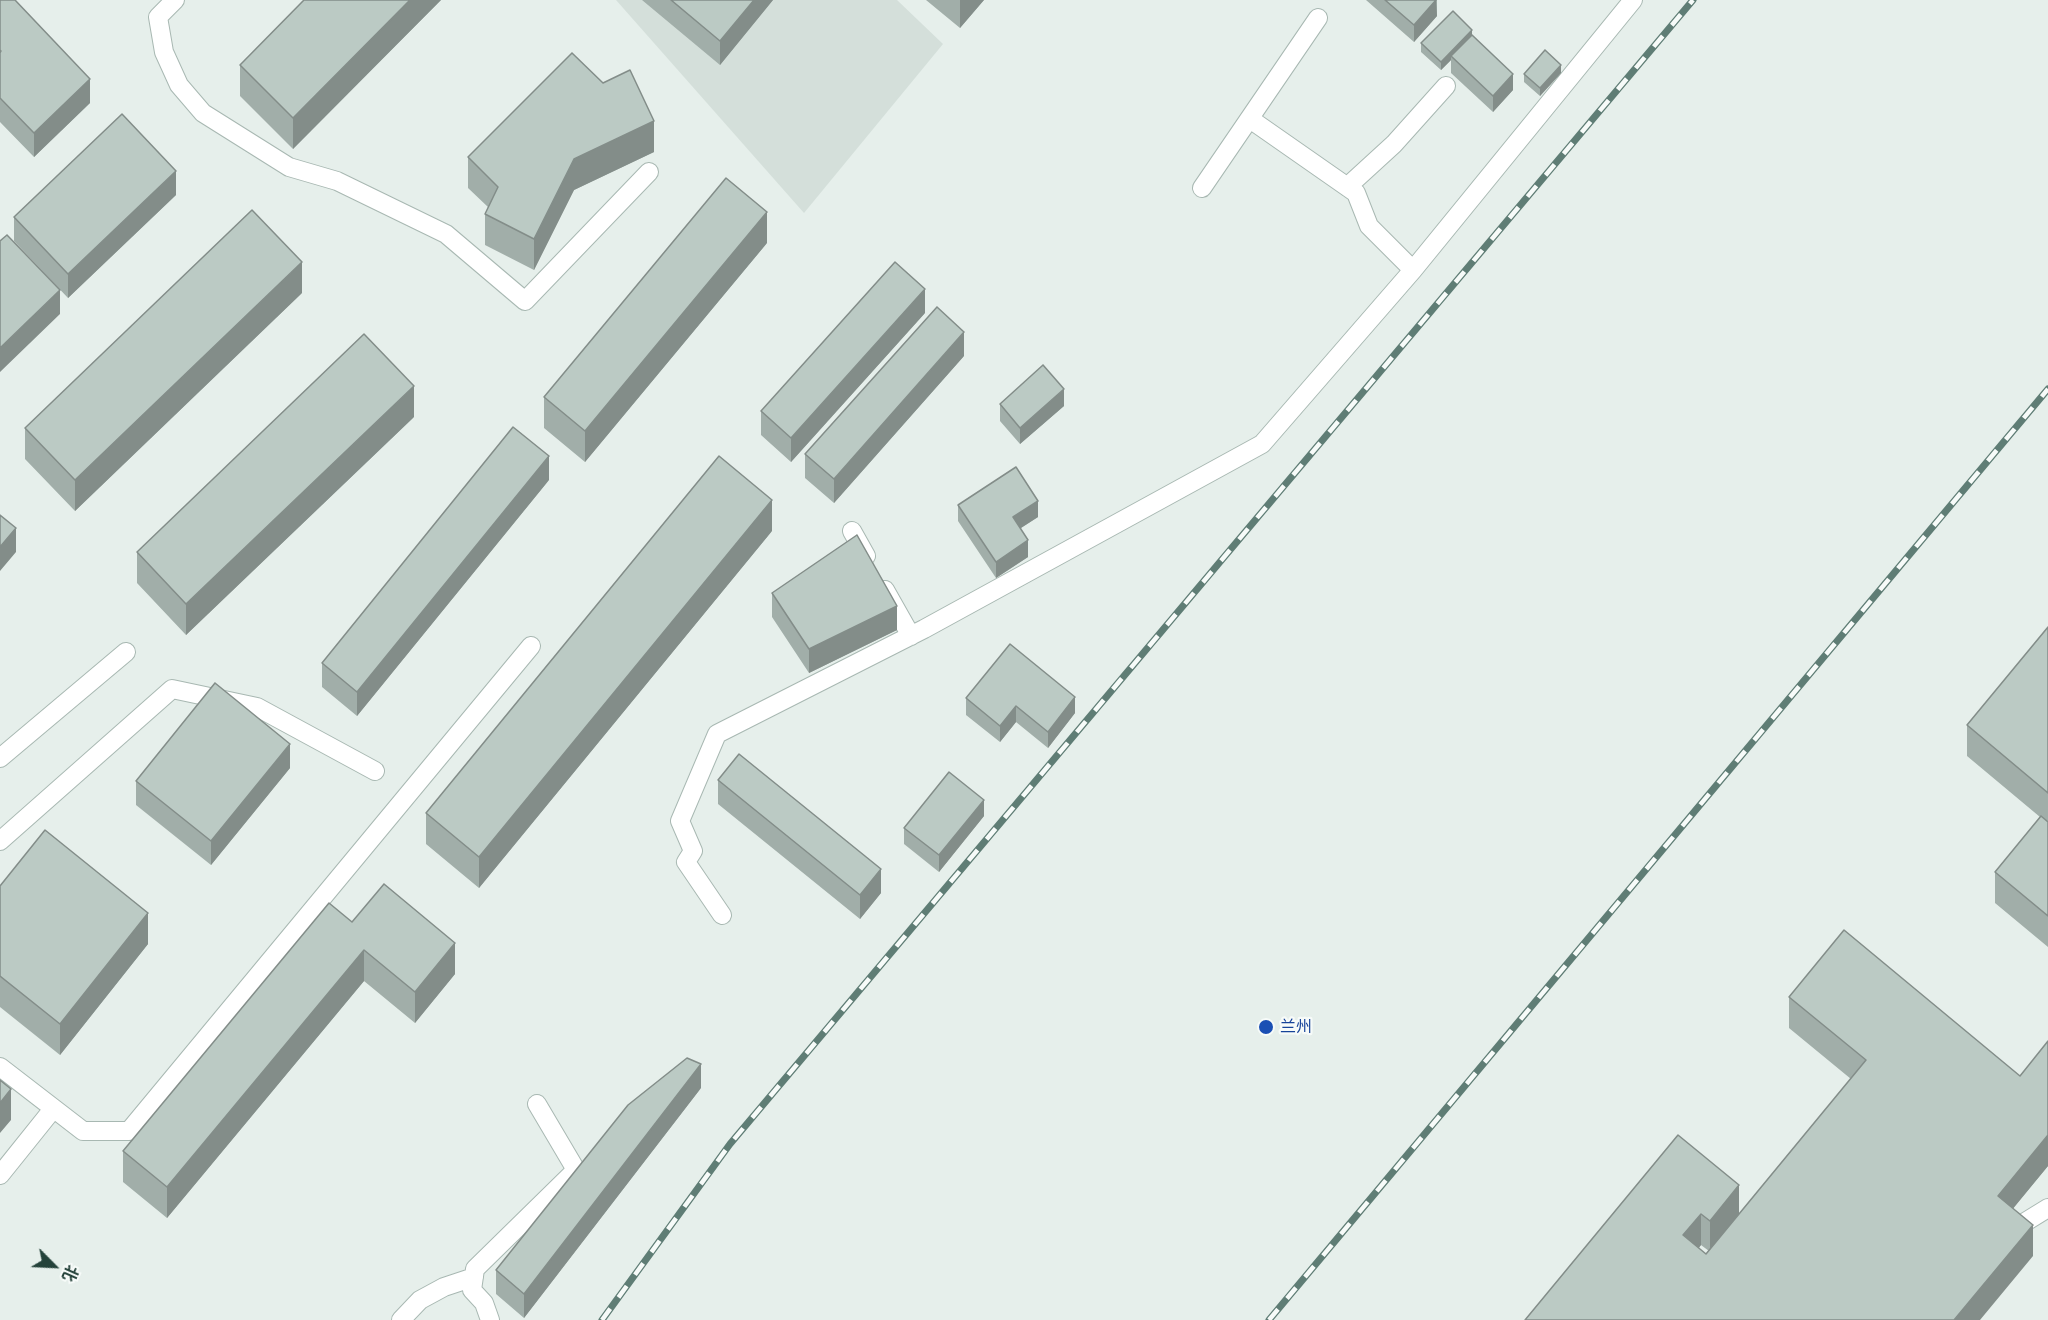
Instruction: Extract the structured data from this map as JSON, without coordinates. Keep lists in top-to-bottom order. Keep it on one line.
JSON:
{"places":["兰州"],"north":"bottom right"}
